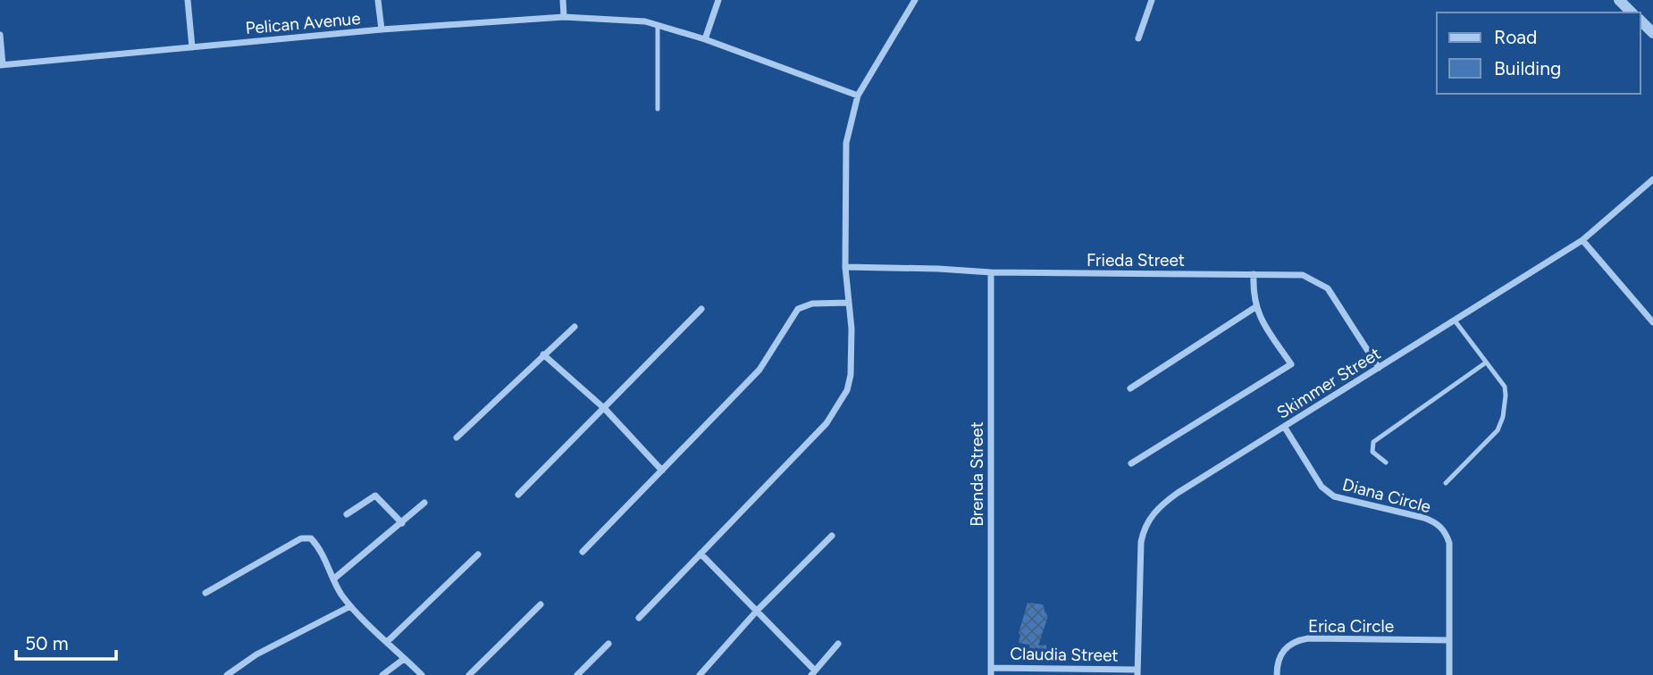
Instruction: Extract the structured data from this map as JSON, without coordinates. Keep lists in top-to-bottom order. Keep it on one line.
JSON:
{"streets":{"street":["Pelican Avenue","Frieda Street","Skimmer Street","Brenda Street","Diana Circle","Erica Circle","Claudia Street"]},"crossings":[["Frieda Street","Skimmer Street"],["Frieda Street","Brenda Street"],["Skimmer Street","Diana Circle"],["Skimmer Street","Claudia Street"],["Brenda Street","Claudia Street"],["Diana Circle","Erica Circle"]],"legend":["Road","Building"],"scale_bar":"50 m"}
